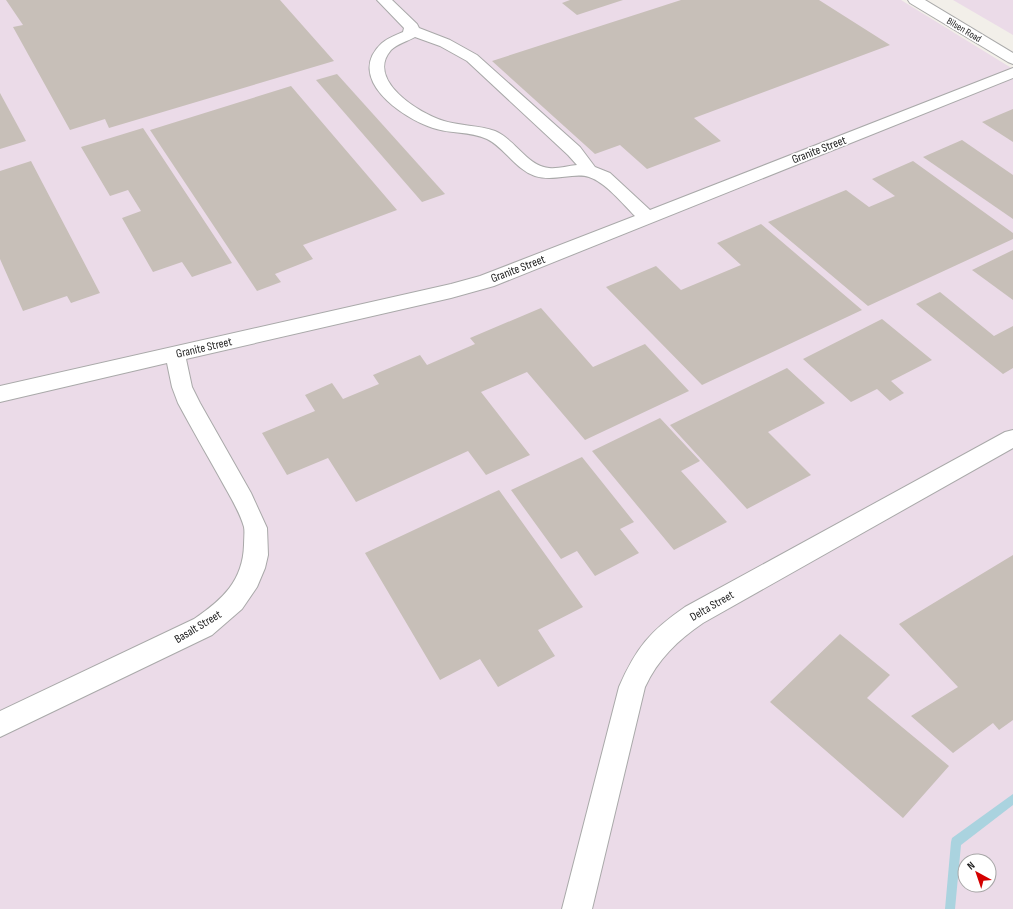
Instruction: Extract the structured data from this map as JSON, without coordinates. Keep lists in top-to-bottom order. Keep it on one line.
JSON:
{"streets":{"street":["Bilsen Road","Granite Street","Delta Street","Basalt Street"]},"crossings":[["Granite Street","Basalt Street"]],"north":"top left"}
